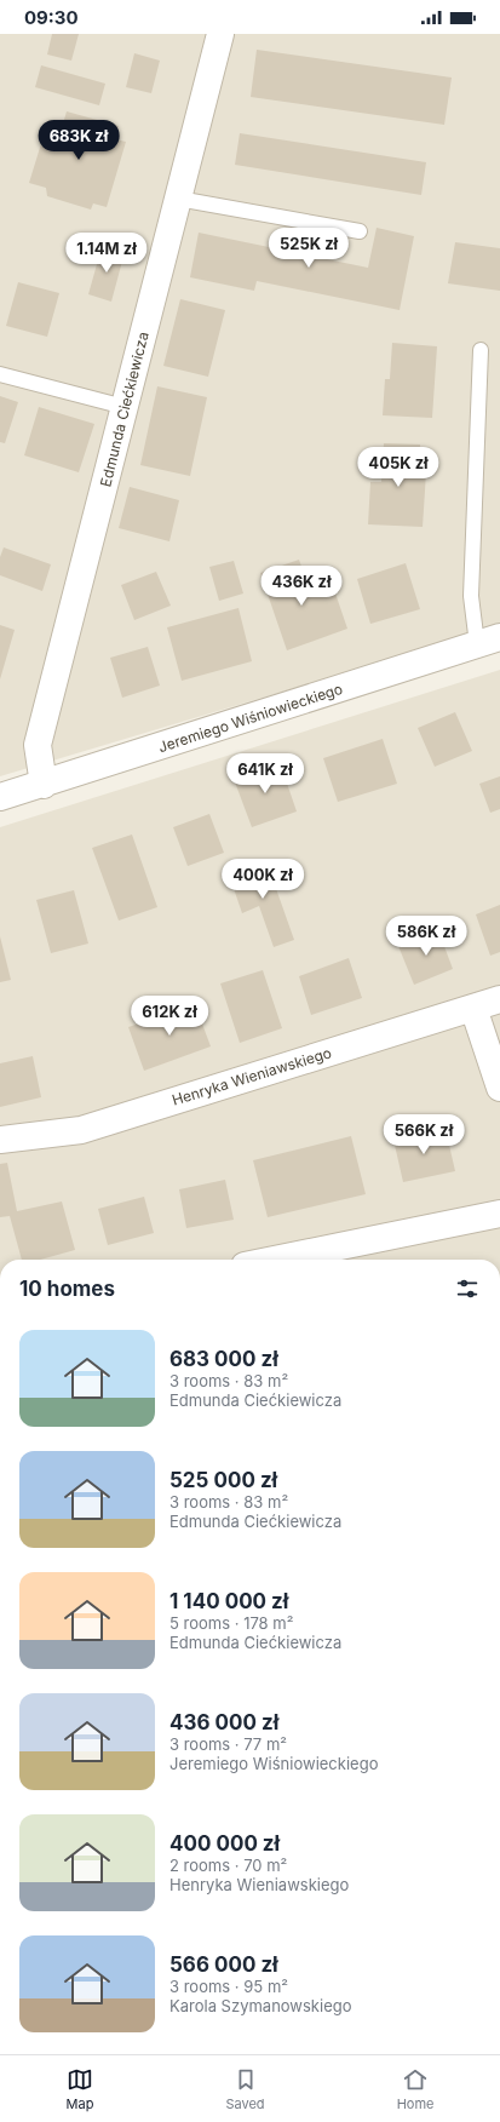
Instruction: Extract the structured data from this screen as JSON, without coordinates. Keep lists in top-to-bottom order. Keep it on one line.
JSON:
{"streets":{"street":["Edmunda Ciećkiewicza","Jeremiego Wiśniowieckiego","Henryka Wieniawskiego"]},"crossings":[["Edmunda Ciećkiewicza","Jeremiego Wiśniowieckiego"]],"page":{"status":"09:30","price":["683K zł","525K zł","1.14M zł","405K zł","436K zł","641K zł","400K zł","586K zł","612K zł","566K zł"],"heading":"10 homes","list":[{"name":"683 000 zł","note":"3 rooms · 83 m² · Edmunda Ciećkiewicza"},{"name":"525 000 zł","note":"3 rooms · 83 m² · Edmunda Ciećkiewicza"},{"name":"1 140 000 zł","note":"5 rooms · 178 m² · Edmunda Ciećkiewicza"},{"name":"436 000 zł","note":"3 rooms · 77 m² · Jeremiego Wiśniowieckiego"},{"name":"400 000 zł","note":"2 rooms · 70 m² · Henryka Wieniawskiego"},{"name":"566 000 zł","note":"3 rooms · 95 m² · Karola Szymanowskiego"}],"tabs":["Map","Saved","Home"]}}
